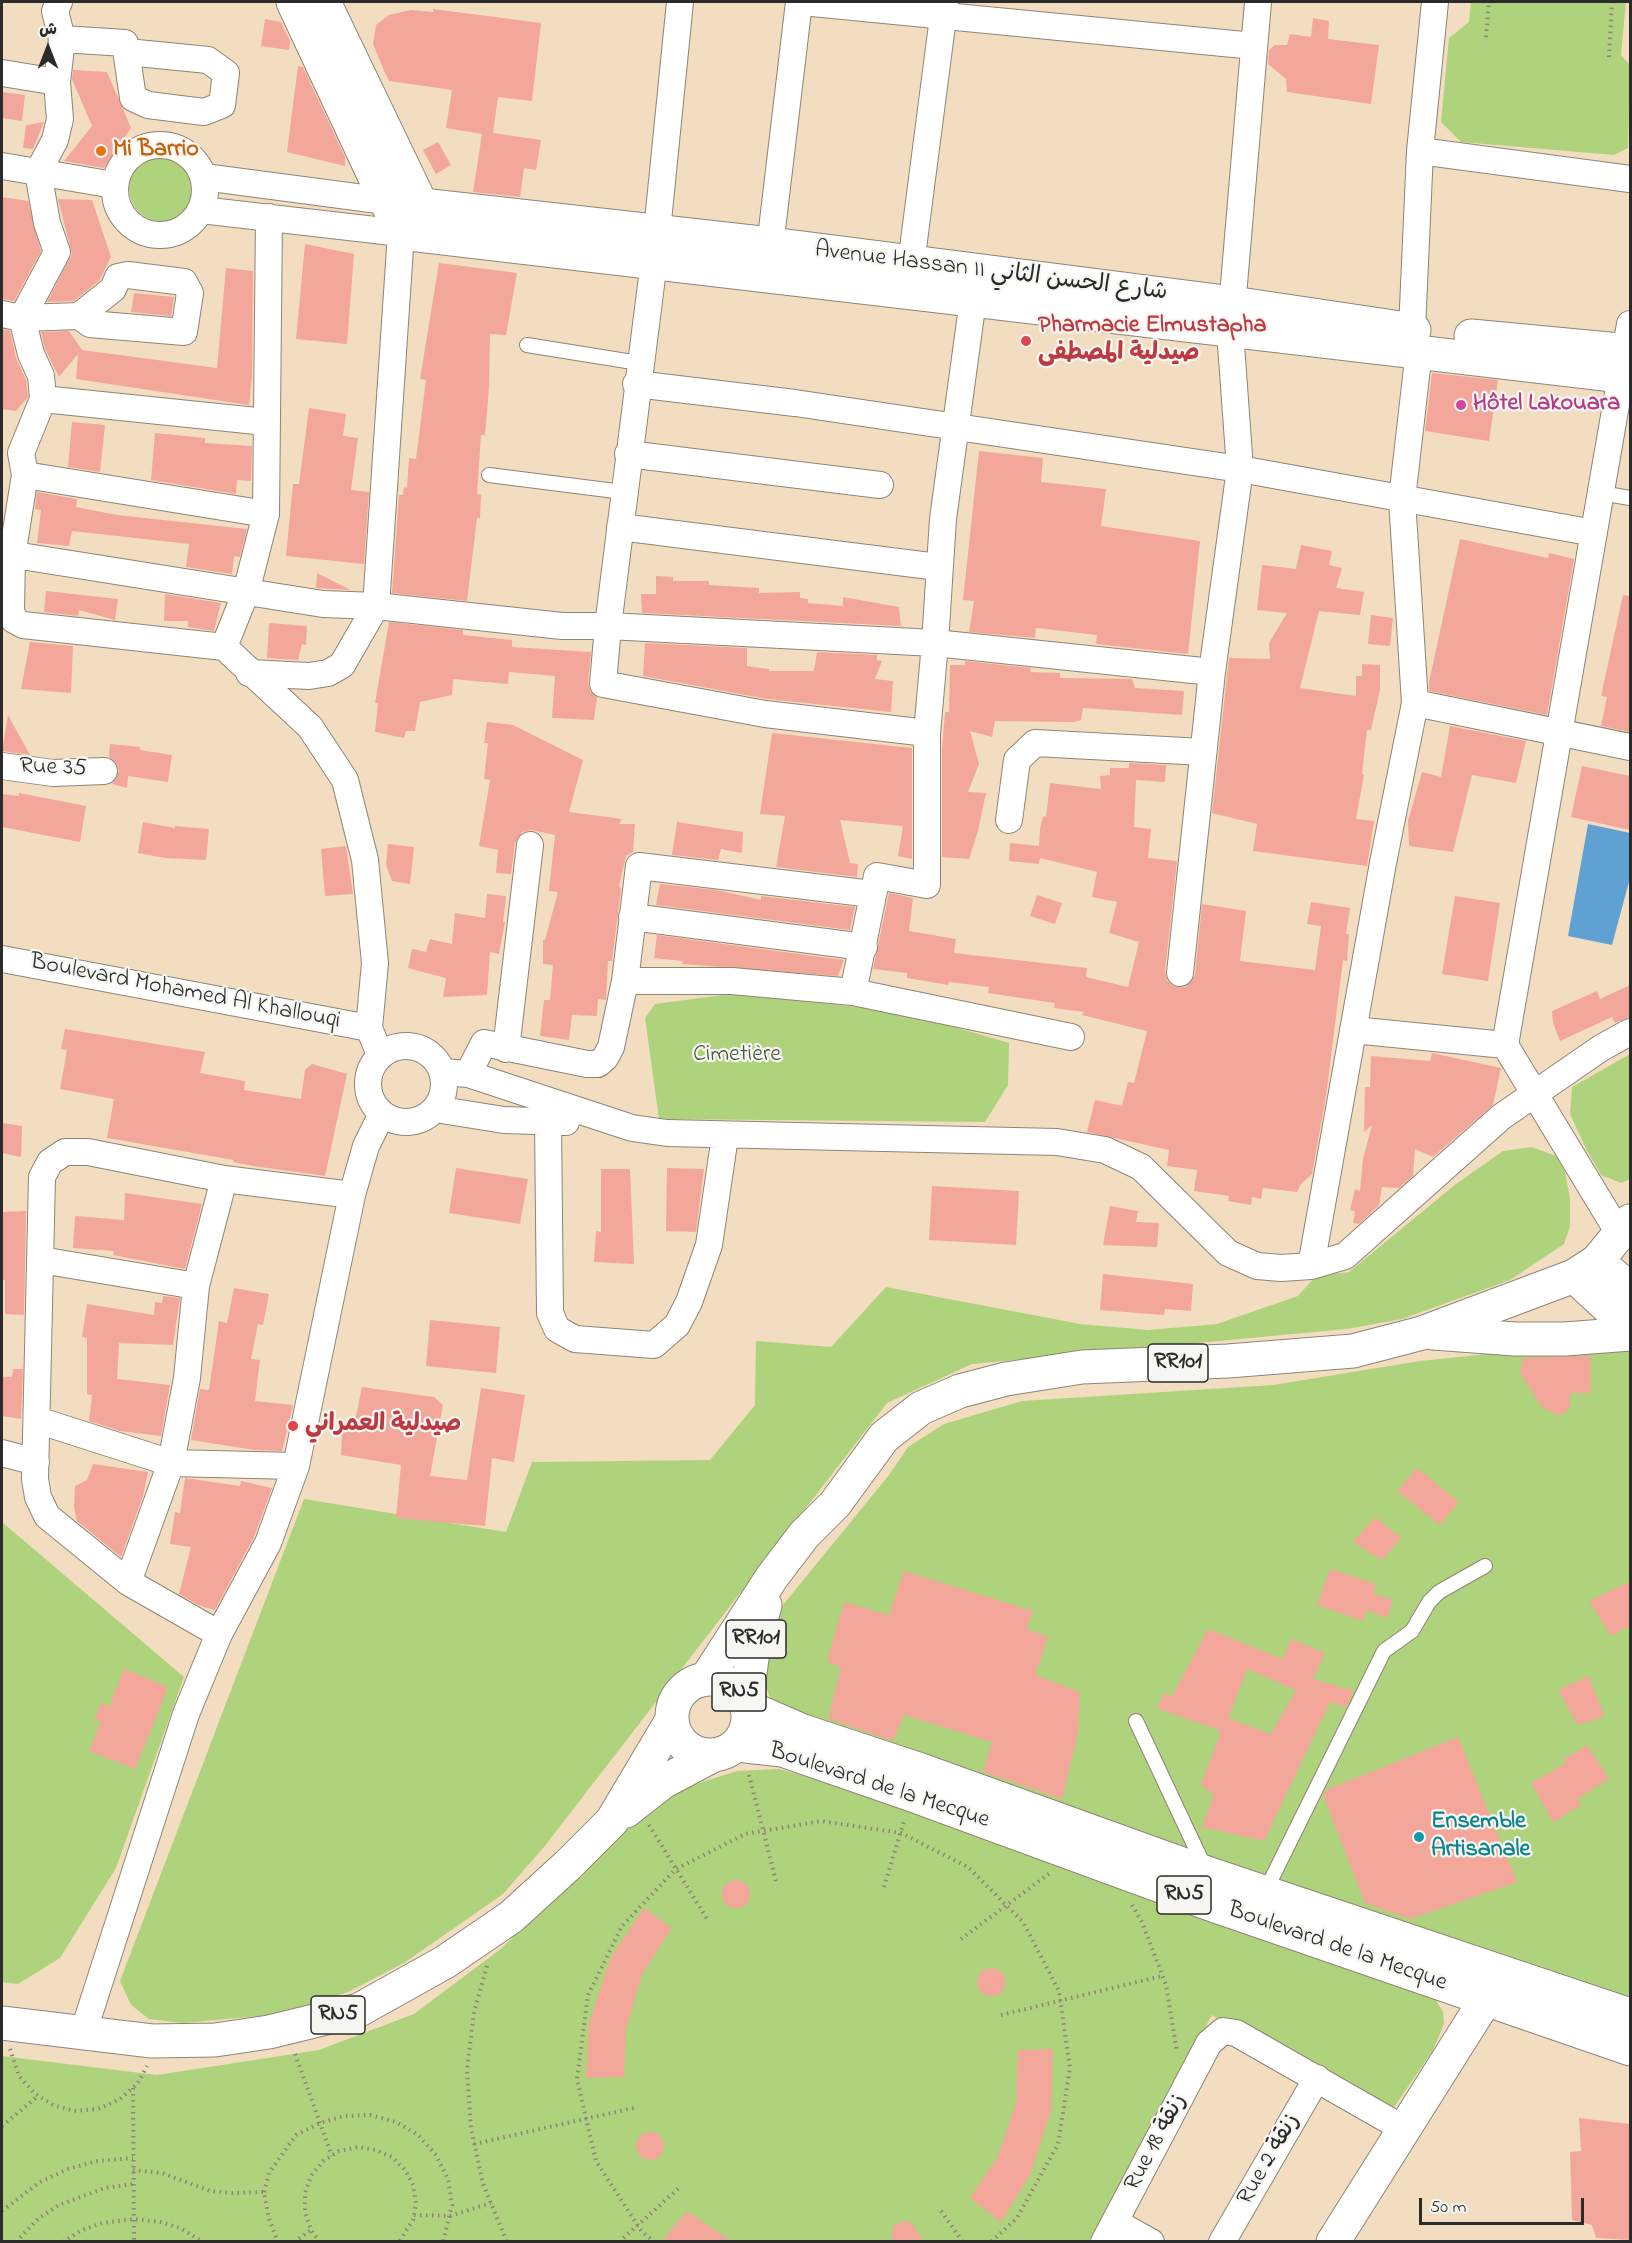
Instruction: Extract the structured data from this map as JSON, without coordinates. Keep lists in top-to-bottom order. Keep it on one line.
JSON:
{"streets":{"main road":["Avenue Hassan II شارع الحسن الثاني","RR101","RN5","Boulevard de la Mecque"],"street":["Rue 35","Boulevard Mohamed Al Khallouqi","Rue 18 زنقة","Rue 2 زنقة"]},"crossings":[["RR101","RN5"],["RR101","Boulevard de la Mecque"],["RN5","Boulevard de la Mecque"],["Rue 18 زنقة","Rue 2 زنقة"]],"parks":["Cimetière"],"places":["Mi Barrio","Pharmacie Elmustapha صيدلية المصطفى","Hôtel Lakouara","صيدلية العمراني","Ensemble Artisanale"],"scale_bar":"50 m","north":"top"}
